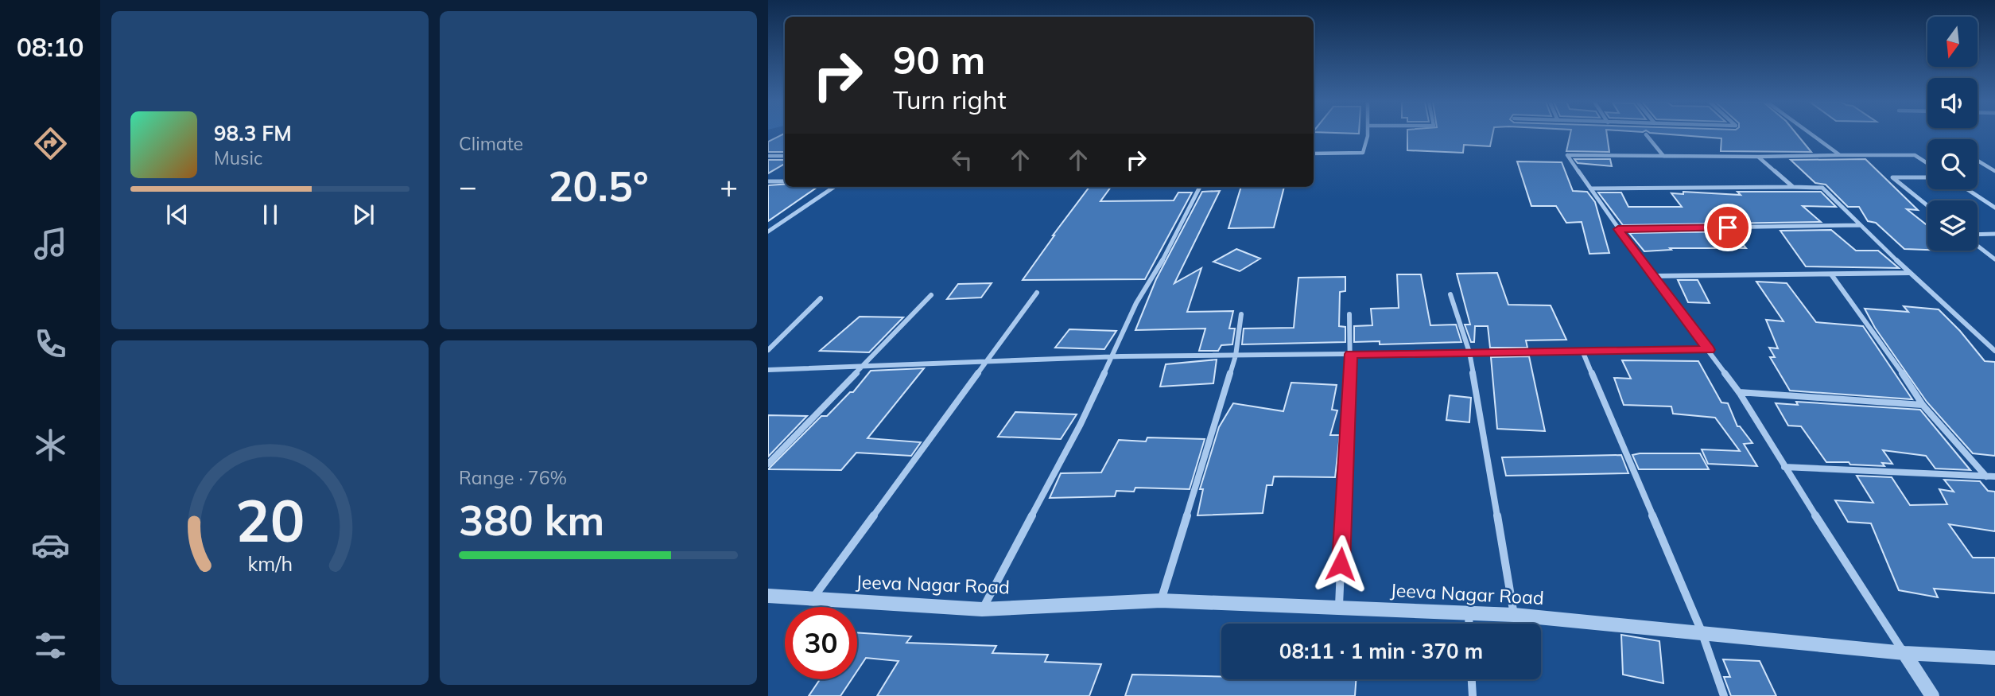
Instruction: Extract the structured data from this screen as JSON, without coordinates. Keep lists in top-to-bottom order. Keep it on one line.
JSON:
{"streets":{"street":["Jeeva Nagar Road"]},"north":"bottom","page":{"tabs":"08:10","tile":["Climate",["Range · 76%","380 km"]],"turn":["90 m","Turn right"],"song":["98.3 FM","Music"],"heat":["−","20.5°","+"],"limit":"30","trip":"08:11 · 1 min · 370 m","gauge":["20","km/h"]}}
